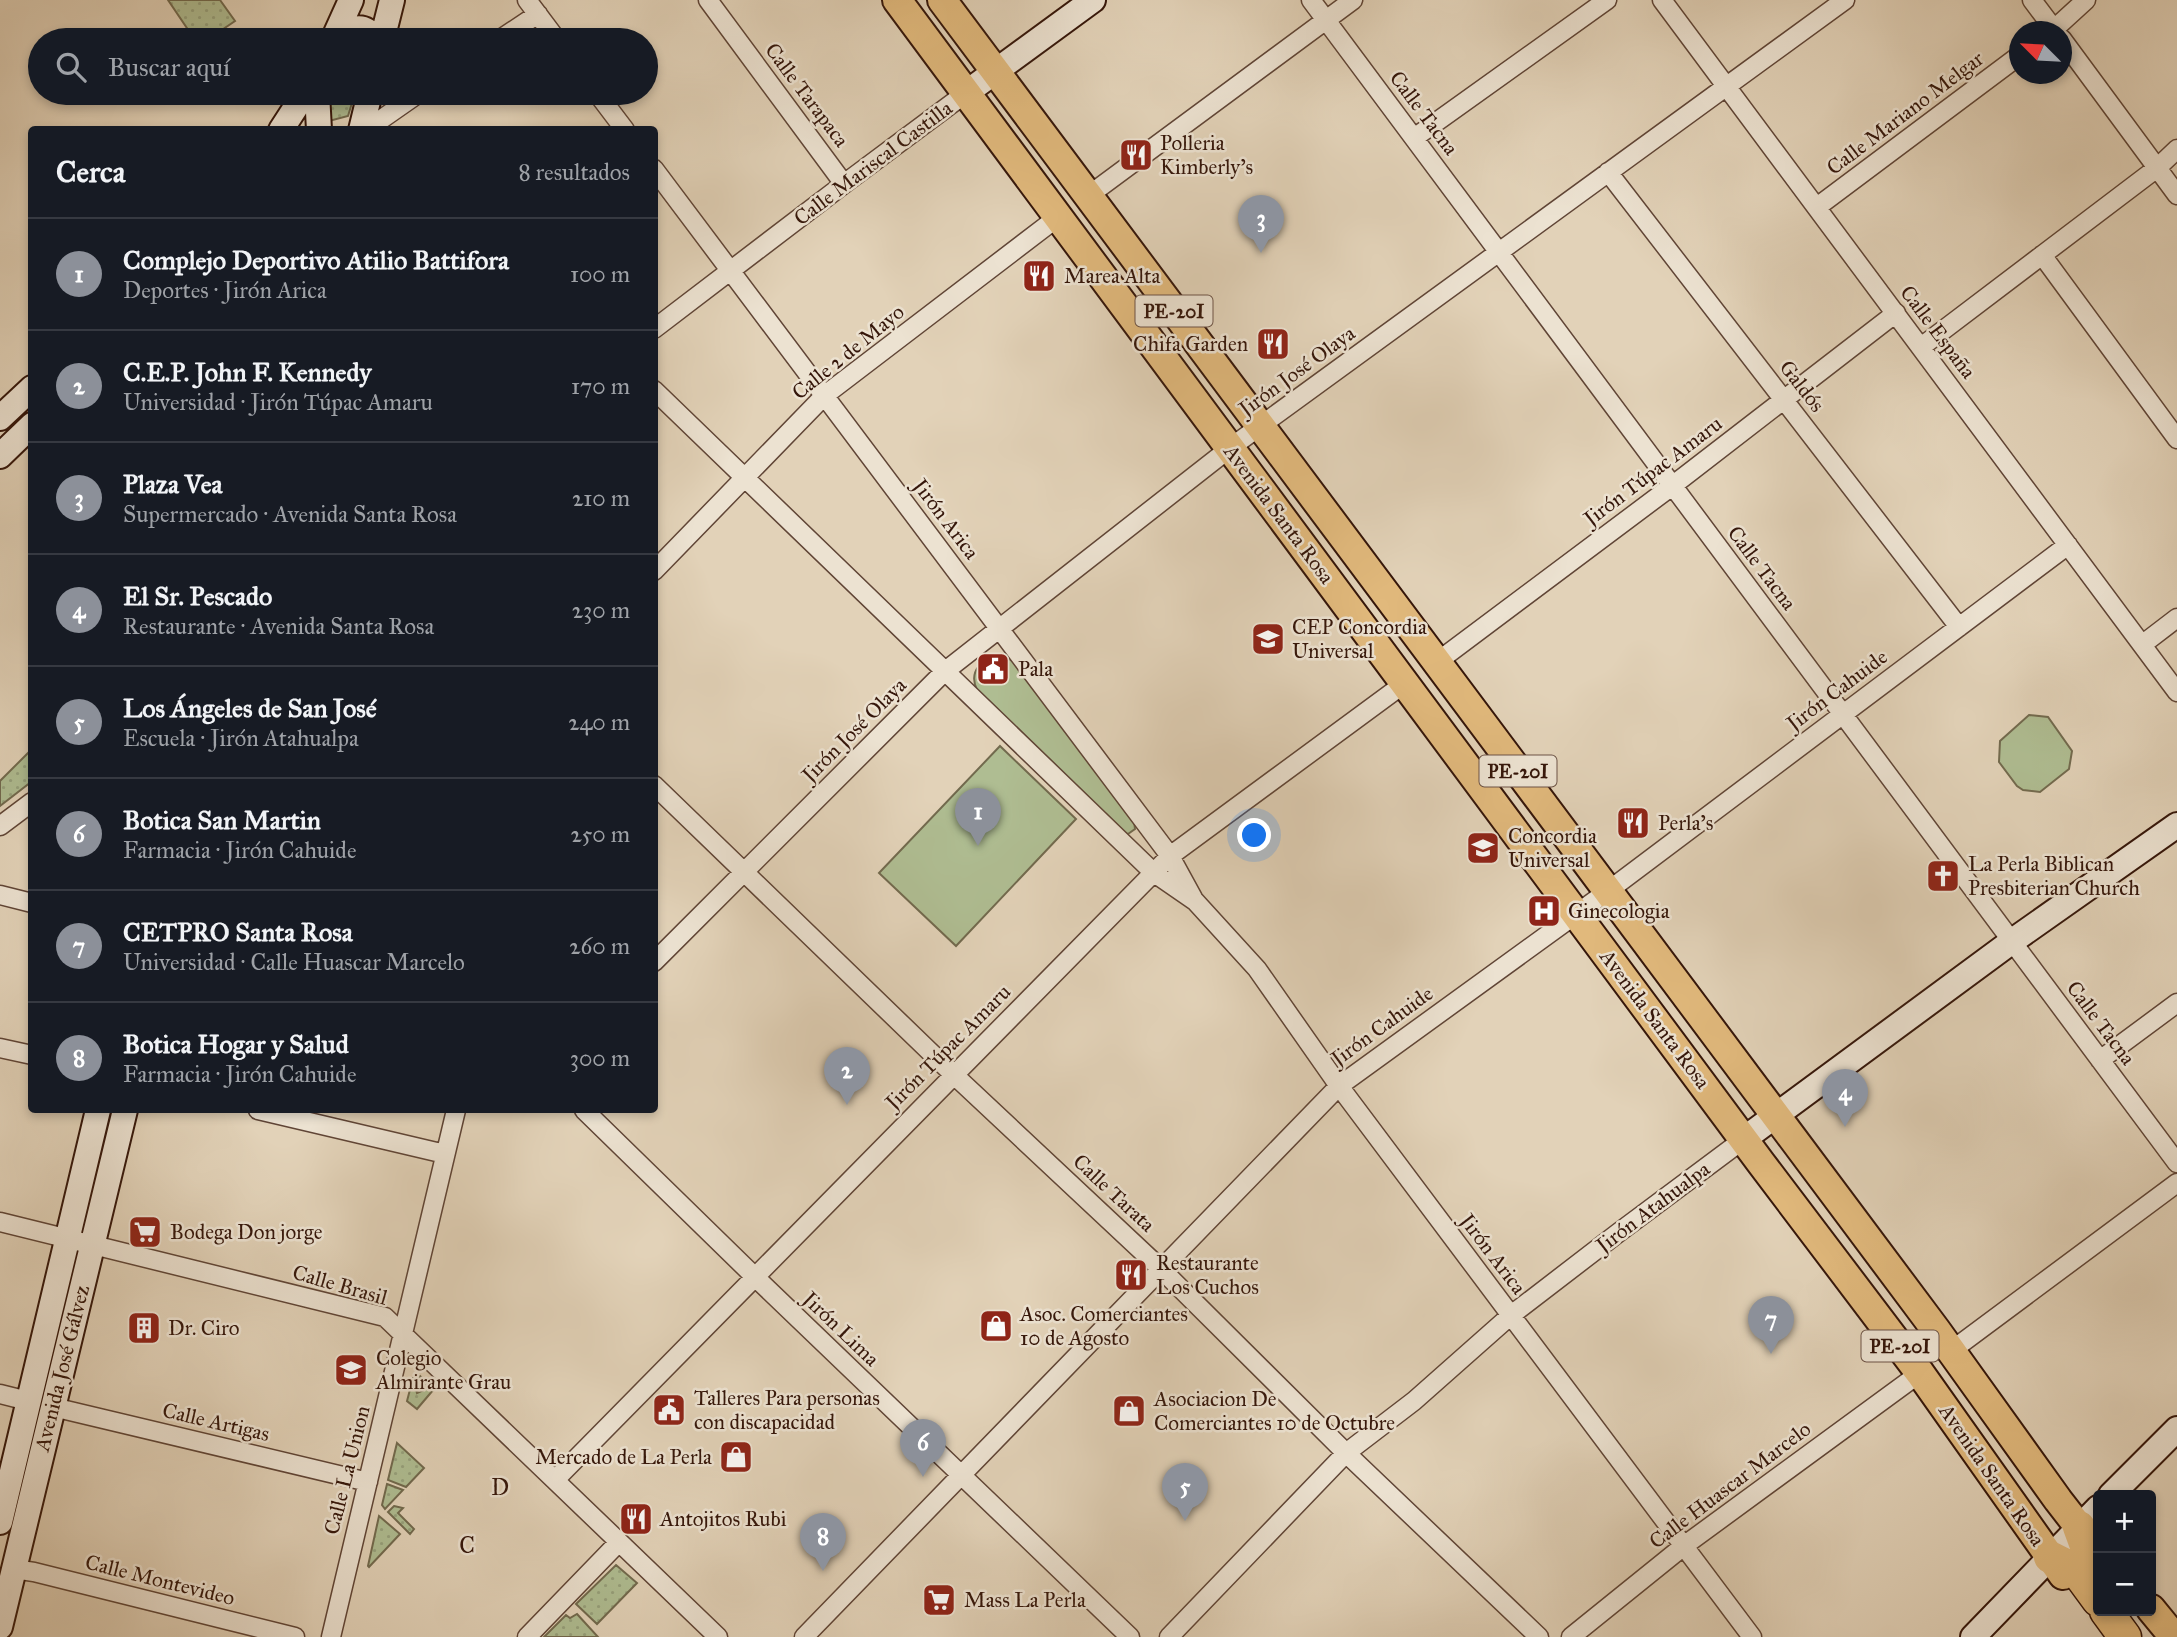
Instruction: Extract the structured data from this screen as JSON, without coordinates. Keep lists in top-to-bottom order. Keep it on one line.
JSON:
{"streets":{"main road":["Calle Mariscal Castilla","PE-20I","Avenida Santa Rosa","Jirón Atahualpa","Avenida José Gálvez"],"street":["Calle Tarapaca","Calle Tacna","Calle Mariano Melgar","Calle España","Calle 2 de Mayo","Jirón José Olaya","Galdós","Jirón Túpac Amaru","Jirón Arica","Jirón Cahuide","Calle Tarata","Calle Brasil","Jirón Lima","Calle Artigas","Calle La Union","Calle Huascar Marcelo","Calle Montevideo"]},"crossings":[["Calle Tarapaca","Calle Mariscal Castilla"],["Calle Tacna","Jirón José Olaya"],["Calle Tacna","Jirón Túpac Amaru"],["Calle Tacna","Jirón Cahuide"],["Calle Tacna","Jirón Atahualpa"],["Calle Mariano Melgar","Calle España"],["Calle Mariscal Castilla","Avenida Santa Rosa"],["Calle Mariscal Castilla","Jirón Arica"],["Calle España","Jirón José Olaya"],["Calle España","Jirón Túpac Amaru"],["Calle España","Jirón Cahuide"],["Calle 2 de Mayo","Avenida Santa Rosa"],["Calle 2 de Mayo","Jirón Arica"],["Jirón José Olaya","Galdós"],["Jirón José Olaya","Avenida Santa Rosa"],["Jirón José Olaya","Jirón Arica"],["Jirón José Olaya","Calle Tarata"],["Galdós","Jirón Túpac Amaru"],["Galdós","Jirón Cahuide"],["Jirón Túpac Amaru","Avenida Santa Rosa"],["Jirón Túpac Amaru","Jirón Arica"],["Jirón Túpac Amaru","Calle Tarata"],["Jirón Túpac Amaru","Calle Brasil"],["Jirón Túpac Amaru","Jirón Lima"],["Avenida Santa Rosa","Jirón Cahuide"],["Avenida Santa Rosa","Jirón Atahualpa"],["Avenida Santa Rosa","Calle Huascar Marcelo"],["Jirón Arica","Jirón Cahuide"],["Jirón Arica","Jirón Atahualpa"],["Jirón Arica","Calle Huascar Marcelo"],["Jirón Cahuide","Calle Tarata"],["Jirón Cahuide","Jirón Lima"],["Calle Tarata","Jirón Atahualpa"],["Calle Brasil","Avenida José Gálvez"],["Calle Brasil","Calle La Union"],["Avenida José Gálvez","Calle Artigas"],["Avenida José Gálvez","Calle Montevideo"],["Calle Artigas","Calle La Union"]],"districts":["D","C"],"places":{"restaurant":["Polleria Kimberly's","Marea Alta","Chifa Garden","Perla's","Restaurante Los Cuchos","Antojitos Rubi"],"school or university":["CEP Concordia Universal","Concordia Universal","Colegio Almirante Grau"],"public building":["Pala","Talleres Para personas con discapacidad"],"church":["La Perla Biblican Presbiterian Church"],"hospital":["Ginecologia"],"supermarket":["Bodega Don jorge","Mass La Perla"],"shop":["Asoc. Comerciantes 10 de Agosto","Asociacion De Comerciantes 10 de Octubre","Mercado de La Perla"],"building":["Dr. Ciro"]},"north":"top left","page":{"search":"Buscar aquí","heading":["Cerca","8 resultados"],"pins":["3","1","2","4","7","6","5","8"],"list":[{"mark":"1","name":"Complejo Deportivo Atilio Battifora","note":"Deportes · Jirón Arica","value":"100 m"},{"mark":"2","name":"C.E.P. John F. Kennedy","note":"Universidad · Jirón Túpac Amaru","value":"170 m"},{"mark":"3","name":"Plaza Vea","note":"Supermercado · Avenida Santa Rosa","value":"210 m"},{"mark":"4","name":"El Sr. Pescado","note":"Restaurante · Avenida Santa Rosa","value":"230 m"},{"mark":"5","name":"Los Ángeles de San José","note":"Escuela · Jirón Atahualpa","value":"240 m"},{"mark":"6","name":"Botica San Martin","note":"Farmacia · Jirón Cahuide","value":"250 m"},{"mark":"7","name":"CETPRO Santa Rosa","note":"Universidad · Calle Huascar Marcelo","value":"260 m"},{"mark":"8","name":"Botica Hogar y Salud","note":"Farmacia · Jirón Cahuide","value":"300 m"}],"map_buttons":["+","−"]}}
